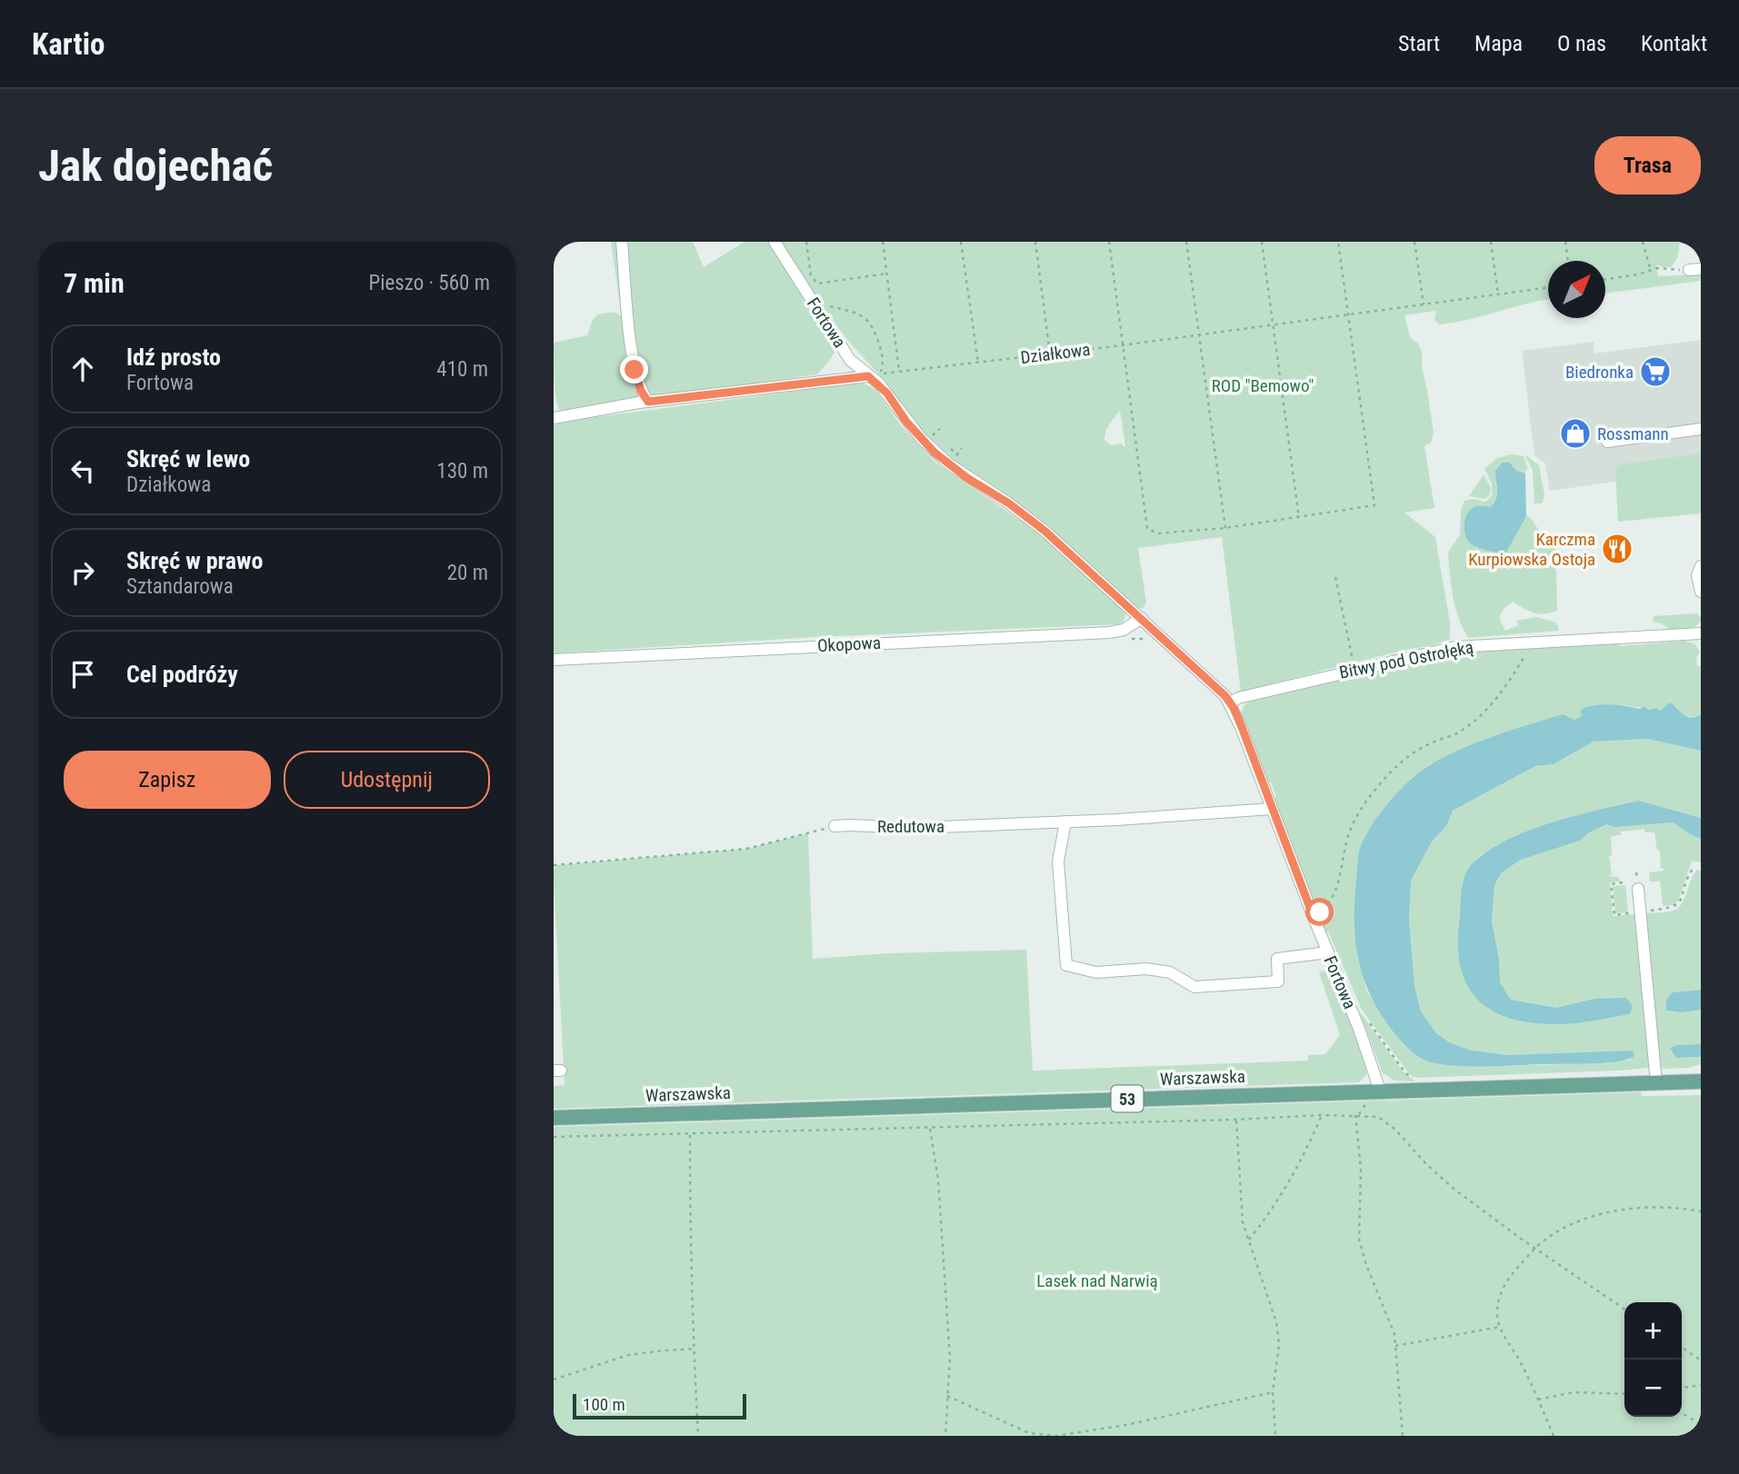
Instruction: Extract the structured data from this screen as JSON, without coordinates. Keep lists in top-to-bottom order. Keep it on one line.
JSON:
{"streets":{"main road":["Warszawska","53"],"street":["Fortowa","Okopowa","Bitwy pod Ostrołęką","Redutowa"],"path":["Działkowa"]},"crossings":[["Fortowa","Działkowa"],["Fortowa","Okopowa"],["Fortowa","Bitwy pod Ostrołęką"],["Fortowa","Redutowa"],["Fortowa","Warszawska"]],"parks":["ROD \"Bemowo\"","Lasek nad Narwią"],"places":{"supermarket":["Biedronka"],"shop":["Rossmann"],"restaurant":["Karczma Kurpiowska Ostoja"]},"scale_bar":"100 m","north":"top right","page":{"header":"Kartio","nav":["Start","Mapa","O nas","Kontakt"],"buttons":["Trasa",["Zapisz","Udostępnij"]],"title":"Jak dojechać","heading":["7 min","Pieszo · 560 m"],"list":[["Idź prosto","Fortowa","410 m"],["Skręć w lewo","Działkowa","130 m"],["Skręć w prawo","Sztandarowa","20 m"],"Cel podróży"],"map_buttons":["+","−"],"scale":"100 m"}}
